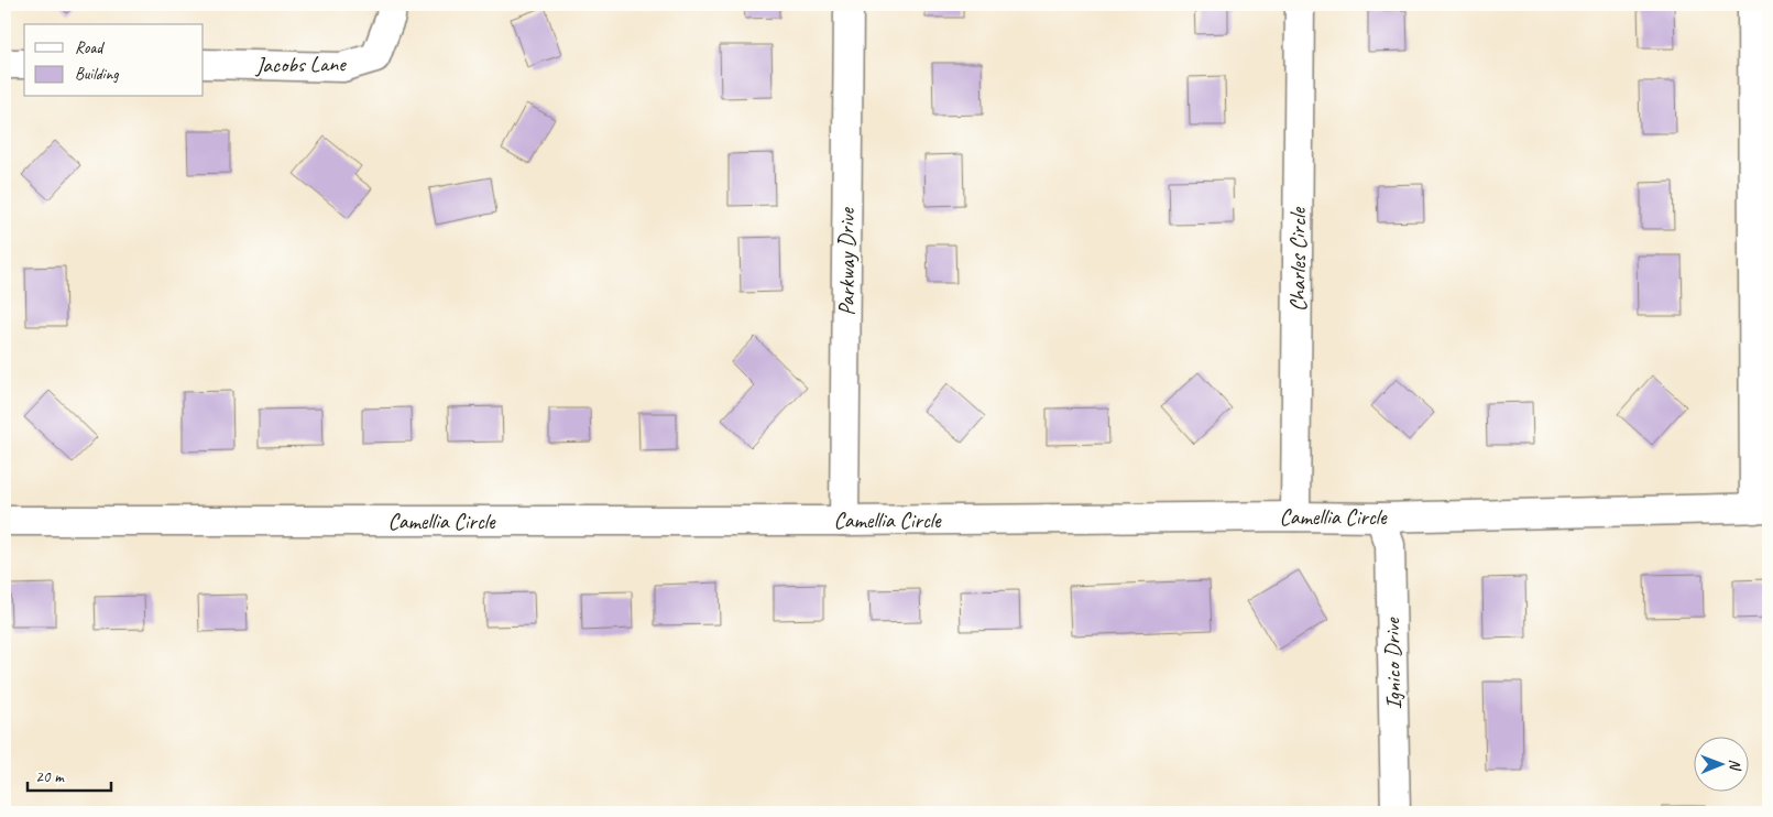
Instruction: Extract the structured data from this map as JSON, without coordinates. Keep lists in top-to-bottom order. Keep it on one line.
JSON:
{"streets":{"street":["Jacobs Lane","Charles Circle","Parkway Drive","Camellia Circle","Ignico Drive"]},"crossings":[["Charles Circle","Camellia Circle"],["Parkway Drive","Camellia Circle"],["Camellia Circle","Ignico Drive"]],"legend":["Road","Building"],"scale_bar":"20 m","north":"right"}
